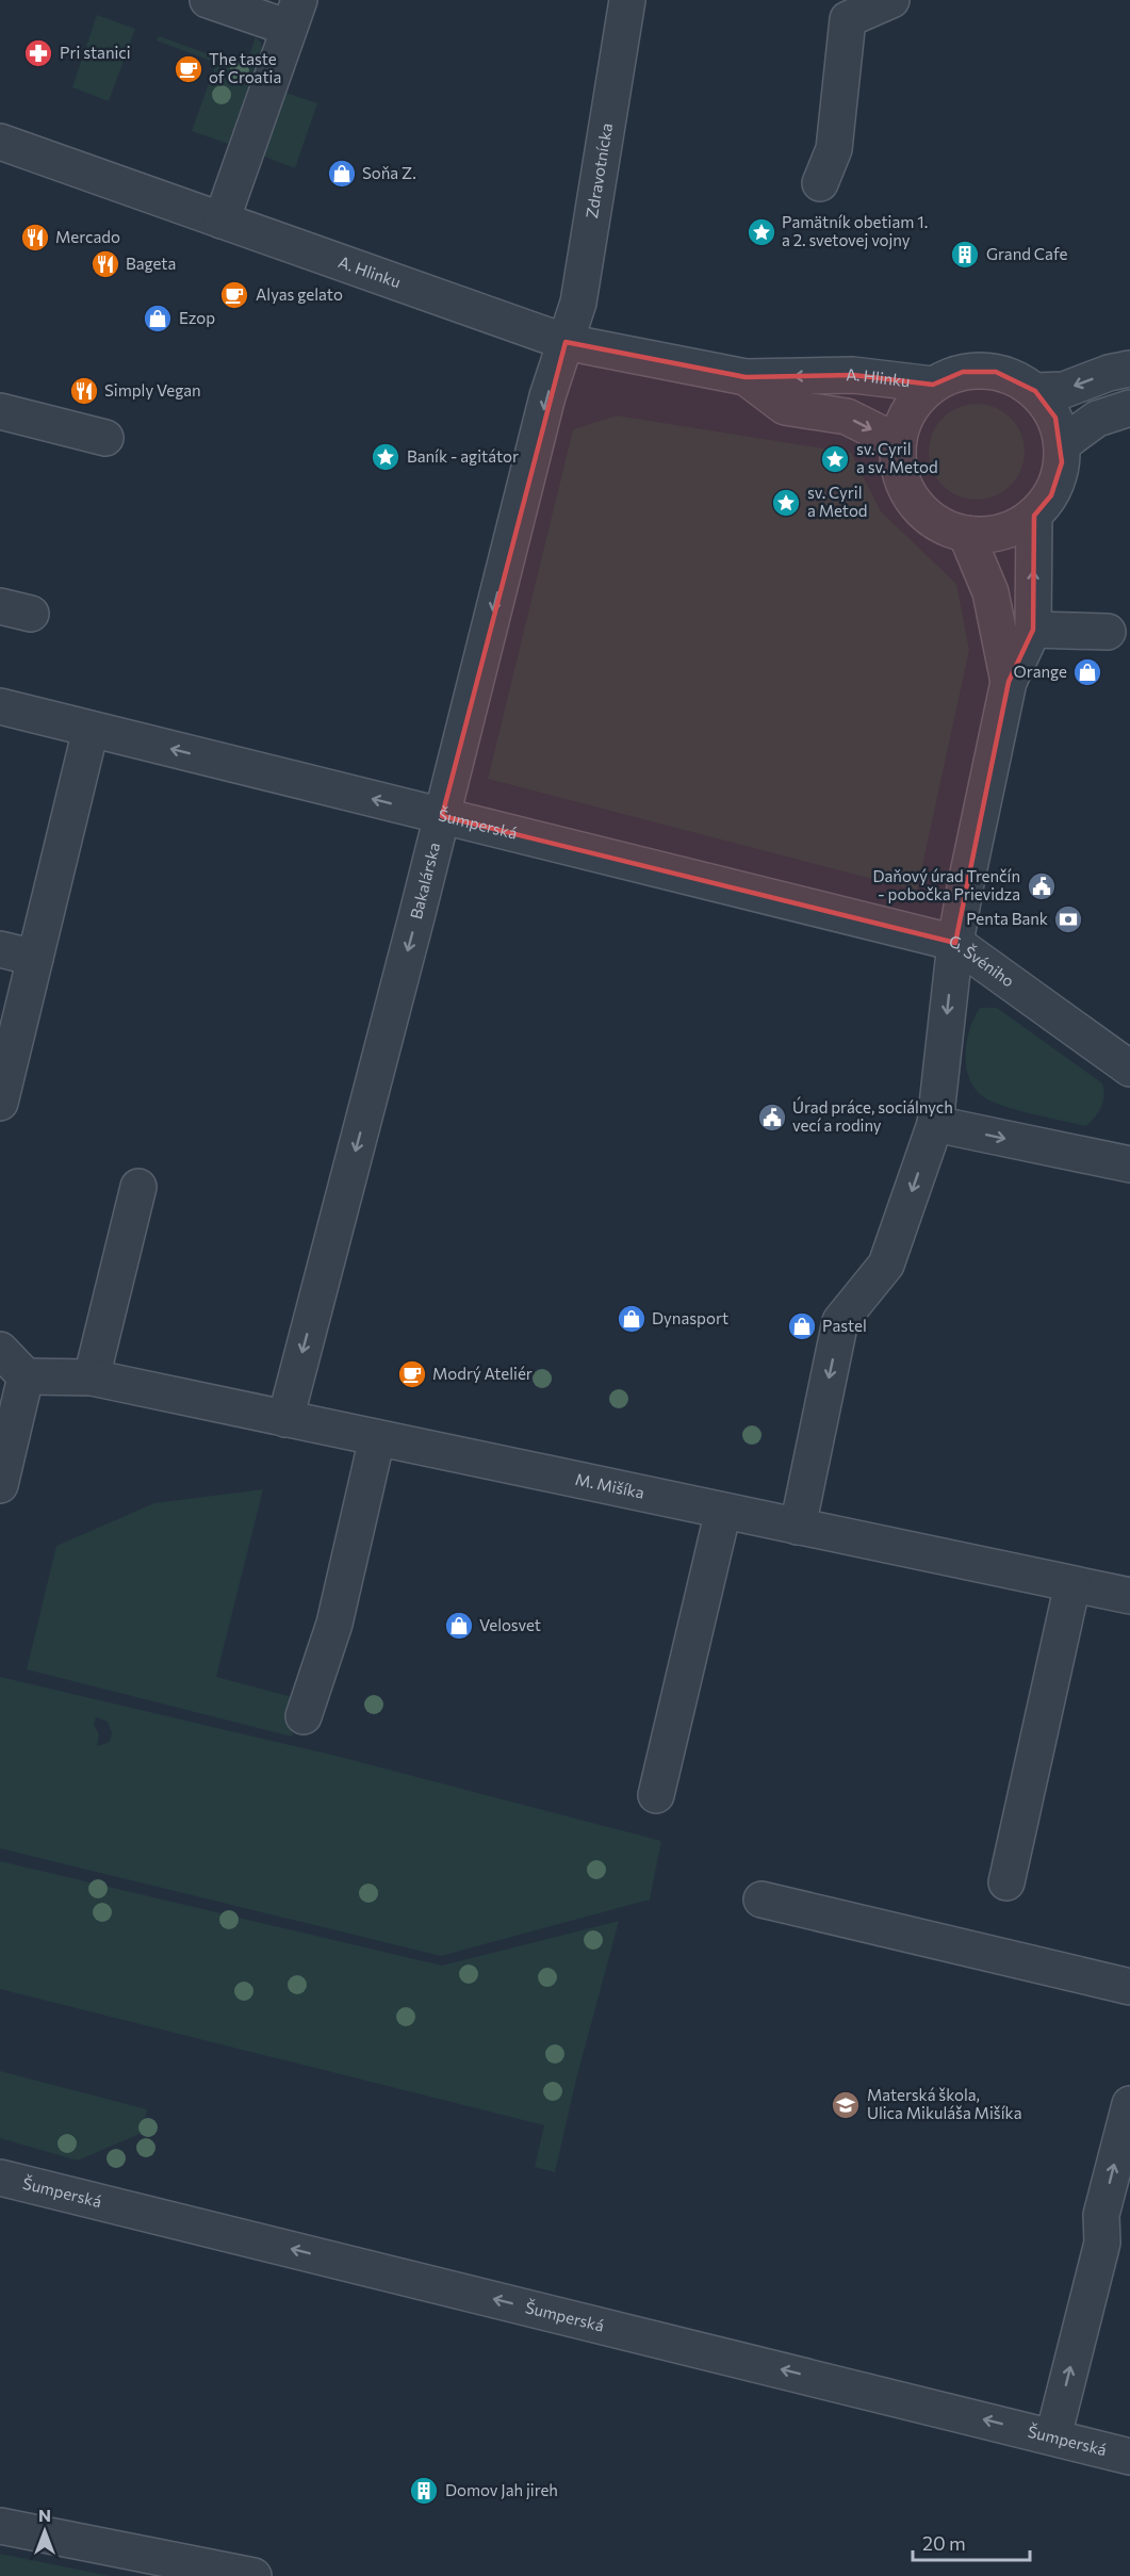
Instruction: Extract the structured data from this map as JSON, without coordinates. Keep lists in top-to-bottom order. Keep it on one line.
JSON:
{"streets":{"street":["Zdravotnícka","A. Hlinku","Šumperská","Bakalárska","G. Švéniho","M. Mišíka"]},"crossings":[["Zdravotnícka","A. Hlinku"],["Zdravotnícka","Bakalárska"],["A. Hlinku","Bakalárska"],["A. Hlinku","G. Švéniho"],["Šumperská","Bakalárska"],["Šumperská","G. Švéniho"],["Bakalárska","M. Mišíka"]],"one_way":["Šumperská","Bakalárska"],"places":{"pharmacy":["Pri stanici"],"cafe":["The taste of Croatia","Alyas gelato","Modrý Ateliér"],"shop":["Soňa Z.","Ezop","Orange","Dynasport","Pastel","Velosvet"],"place":["Pamätník obetiam 1. a 2. svetovej vojny","Baník - agitátor","sv. Cyril a sv. Metod","sv. Cyril a Metod"],"restaurant":["Mercado","Bageta","Simply Vegan"],"building":["Grand Cafe","Domov Jah jireh"],"public building":["Daňový úrad Trenčín - pobočka Prievidza","Úrad práce, sociálnych vecí a rodiny"],"bank":["Penta Bank"],"school or university":["Materská škola, Ulica Mikuláša Mišíka"]},"scale_bar":"20 m","north":"top"}
